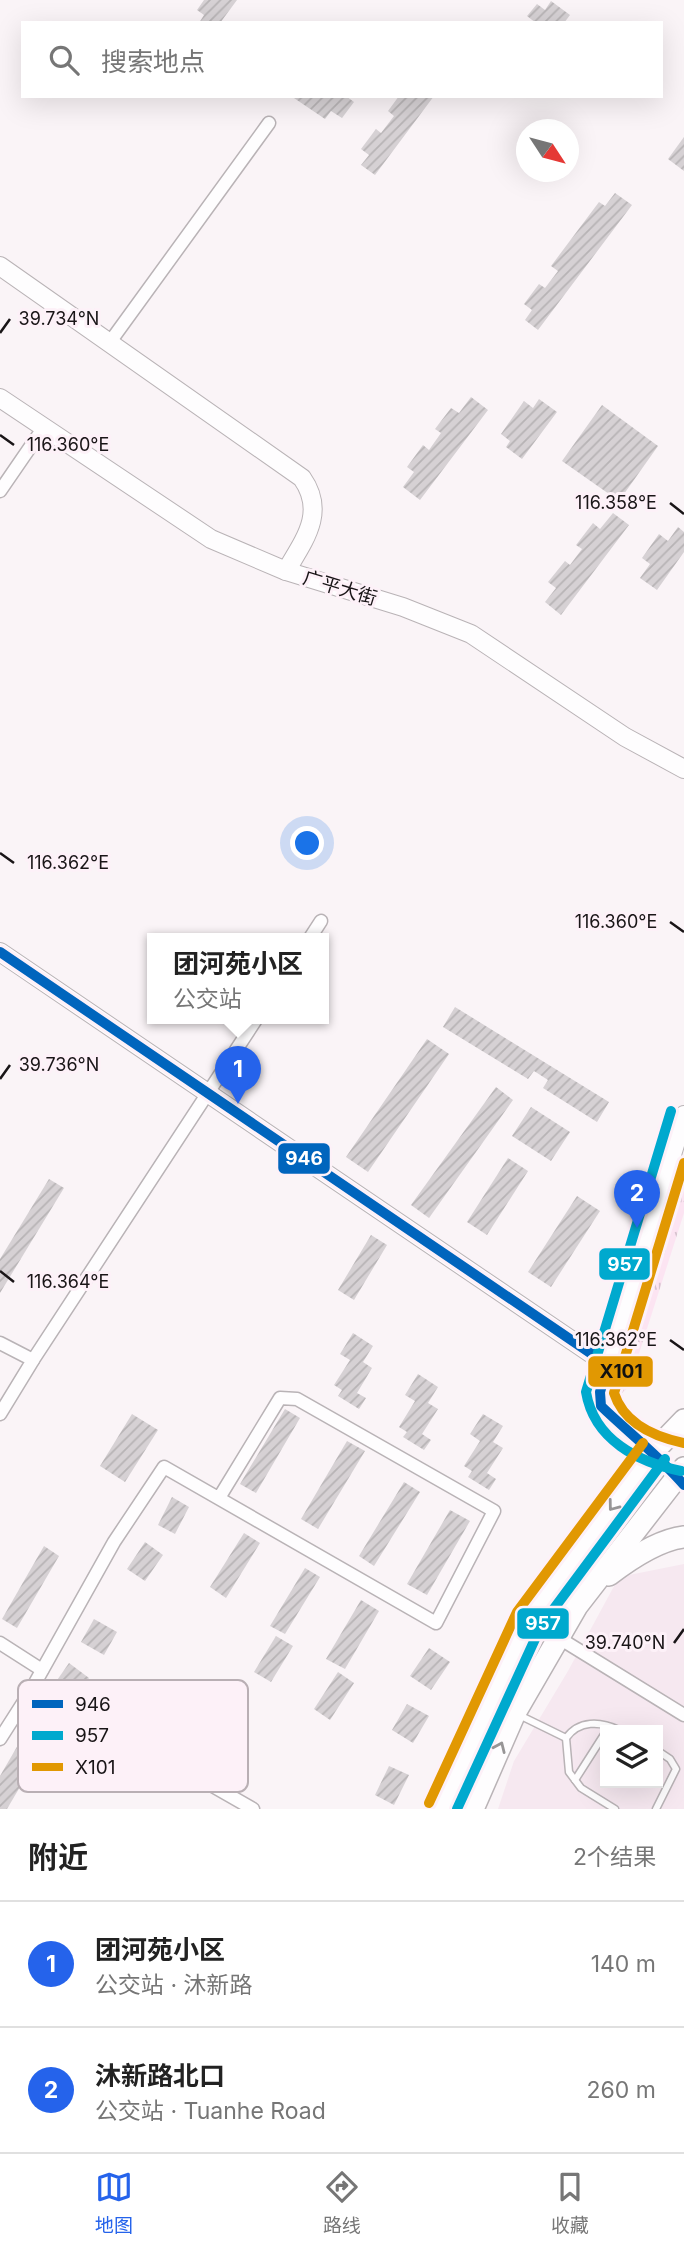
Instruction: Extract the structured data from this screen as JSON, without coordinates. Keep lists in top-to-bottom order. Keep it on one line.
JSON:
{"streets":{"street":["广平大街"]},"lines":["transit line 946","transit line 957","transit line X101"],"legend":["946","957","X101"],"north":"bottom right","page":{"search":"搜索地点","popup":["团河苑小区","公交站"],"pins":["1","2"],"heading":["附近","2个结果"],"list":[{"mark":"1","name":"团河苑小区","note":"公交站 · 沐新路","value":"140 m"},{"mark":"2","name":"沐新路北口","note":"公交站 · Tuanhe Road","value":"260 m"}],"nav":["地图","路线","收藏"]},"coordinates":["39.734°N","116.360°E","116.358°E","116.362°E","39.736°N","116.364°E","39.740°N"]}
